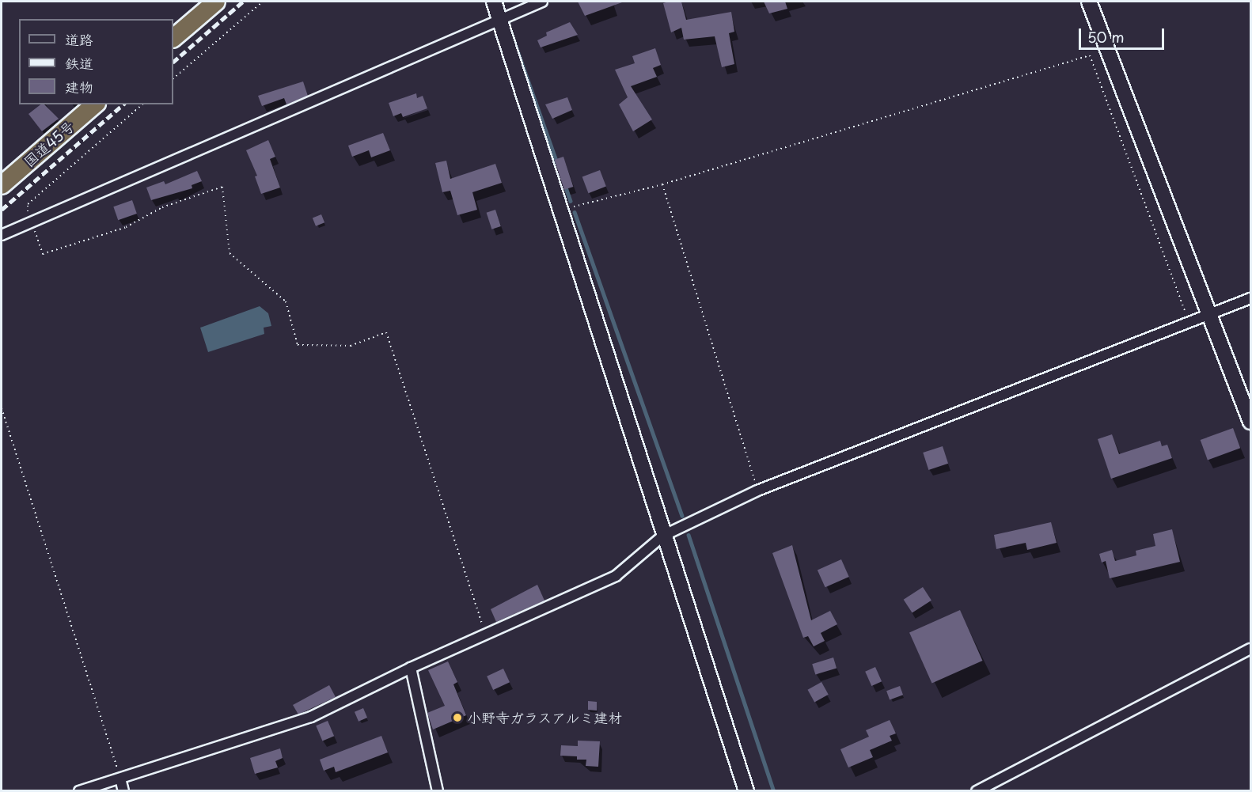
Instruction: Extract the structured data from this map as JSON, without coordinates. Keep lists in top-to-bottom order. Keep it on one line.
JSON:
{"streets":{"highway":["国道45号"]},"places":["小野寺ガラスアルミ建材"],"legend":["道路","鉄道","建物"],"scale_bar":"50 m"}
